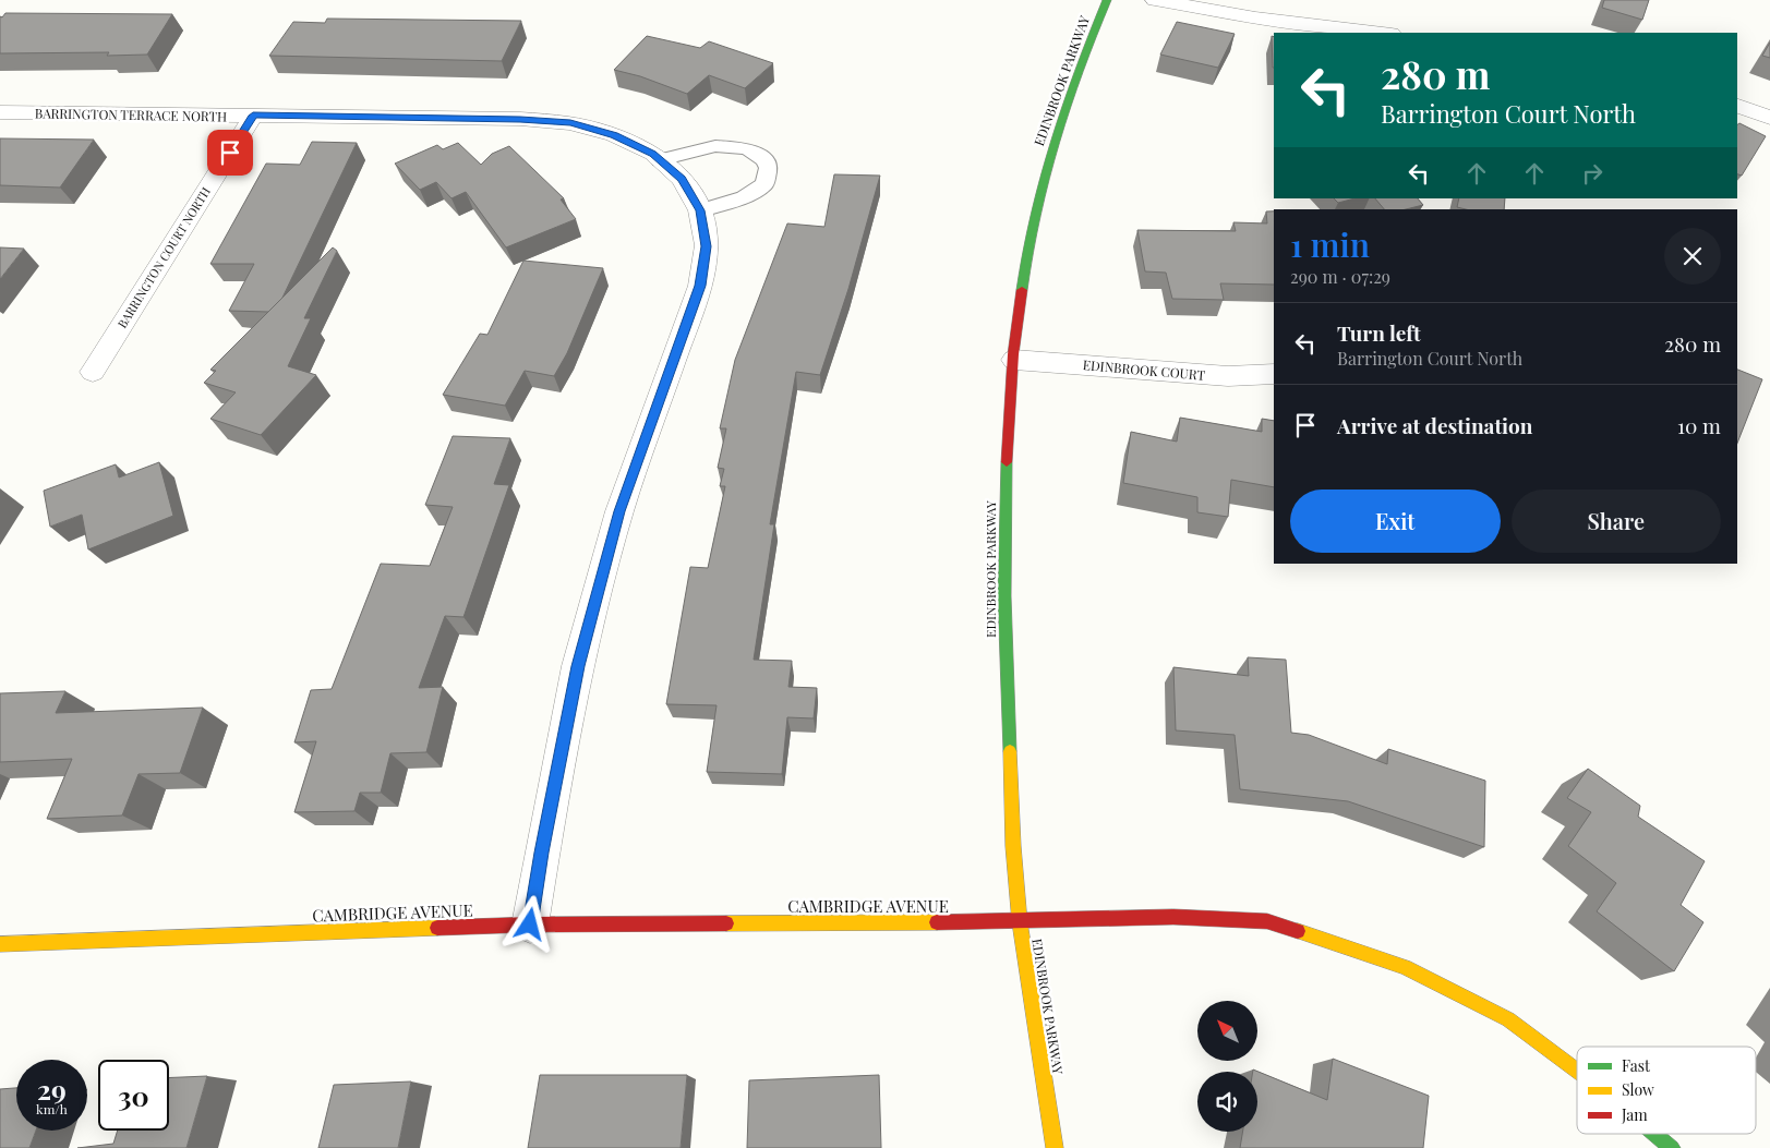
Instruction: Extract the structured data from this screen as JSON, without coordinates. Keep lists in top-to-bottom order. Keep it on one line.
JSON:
{"streets":{"street":["EDINBROOK PARKWAY","BARRINGTON TERRACE NORTH","BARRINGTON COURT NORTH","EDINBROOK COURT","CAMBRIDGE AVENUE"]},"crossings":[["EDINBROOK PARKWAY","EDINBROOK COURT"],["EDINBROOK PARKWAY","CAMBRIDGE AVENUE"],["BARRINGTON TERRACE NORTH","BARRINGTON COURT NORTH"],["BARRINGTON TERRACE NORTH","CAMBRIDGE AVENUE"]],"legend":["Fast","Slow","Jam"],"north":"top left","page":{"turn":["280 m","Barrington Court North"],"heading":["1 min","290 m · 07:29"],"list":[{"name":"Turn left","note":"Barrington Court North","value":"280 m"},{"name":"Arrive at destination","value":"10 m"}],"buttons":["Exit","Share"],"speed":"29 km/h","limit":"30"}}
